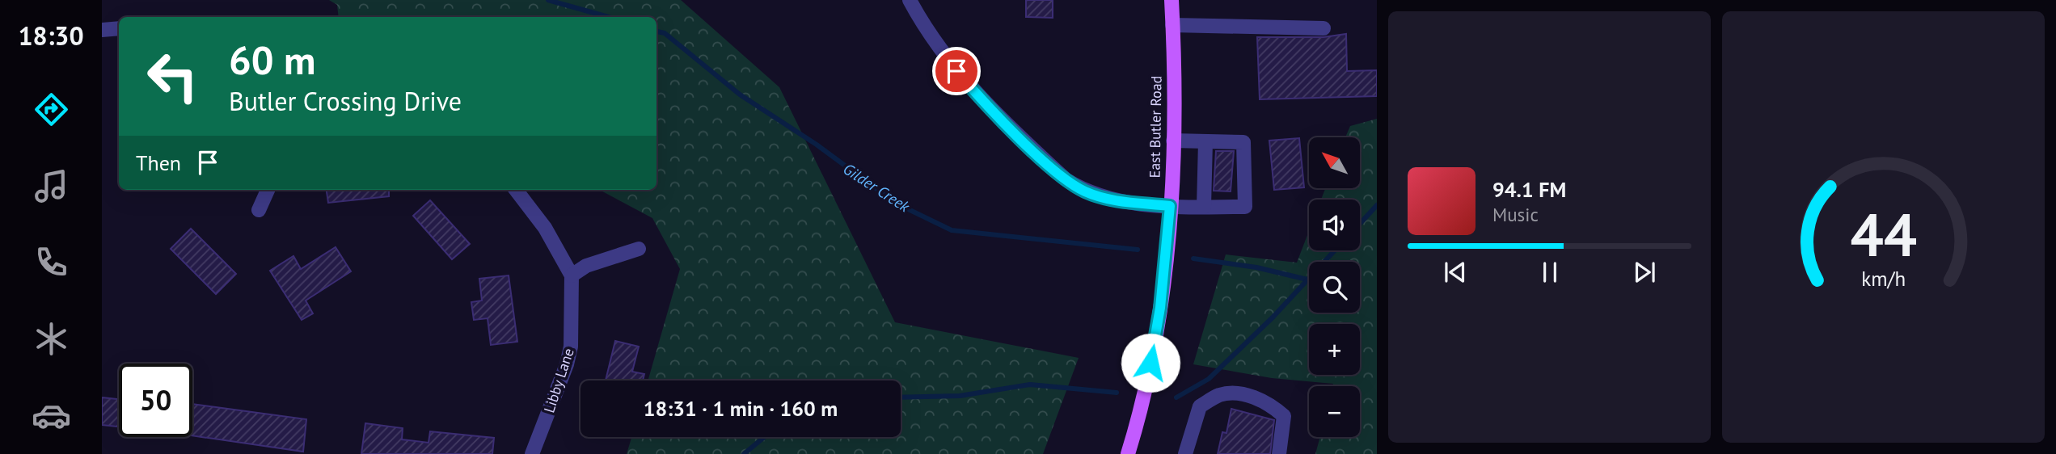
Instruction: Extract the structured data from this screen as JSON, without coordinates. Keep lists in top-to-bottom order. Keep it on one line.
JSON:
{"streets":{"main road":["East Butler Road"],"street":["Libby Lane"]},"water":["Gilder Creek"],"north":"top left","page":{"tabs":"18:30","turn":["60 m","Butler Crossing Drive"],"then":"Then","map_buttons":["+","−"],"song":["94.1 FM","Music"],"limit":"50","trip":"18:31 · 1 min · 160 m","gauge":["44","km/h"]}}
